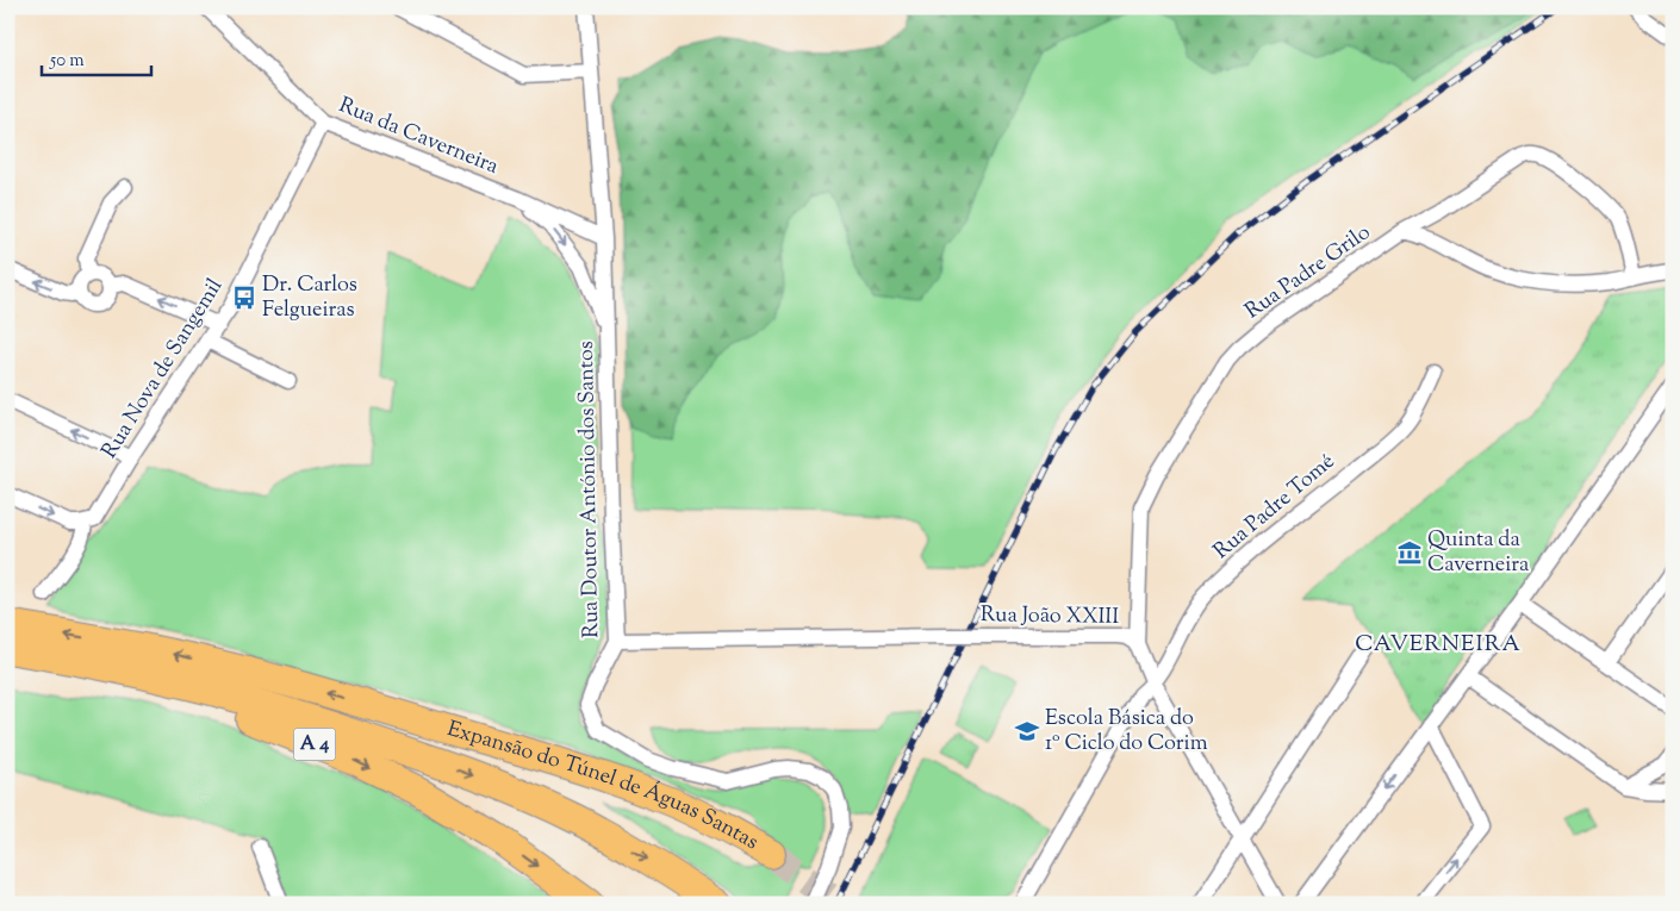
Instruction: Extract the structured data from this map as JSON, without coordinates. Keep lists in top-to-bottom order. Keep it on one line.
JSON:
{"streets":{"highway":["A 4","Expansão do Túnel de Águas Santas"],"street":["Rua da Caverneira","Rua Padre Grilo","Rua Nova de Sangemil","Rua Doutor António dos Santos","Rua Padre Tomé","Rua João XXIII"]},"crossings":[["Rua da Caverneira","Rua Nova de Sangemil"],["Rua da Caverneira","Rua Doutor António dos Santos"],["Rua Padre Grilo","Rua João XXIII"],["Rua Doutor António dos Santos","Rua João XXIII"],["Rua Padre Tomé","Rua João XXIII"]],"districts":["CAVERNEIRA"],"places":{"bus stop":["Dr. Carlos Felgueiras"],"museum":["Quinta da Caverneira"],"school or university":["Escola Básica do 1º Ciclo do Corim"]},"scale_bar":"50 m"}
